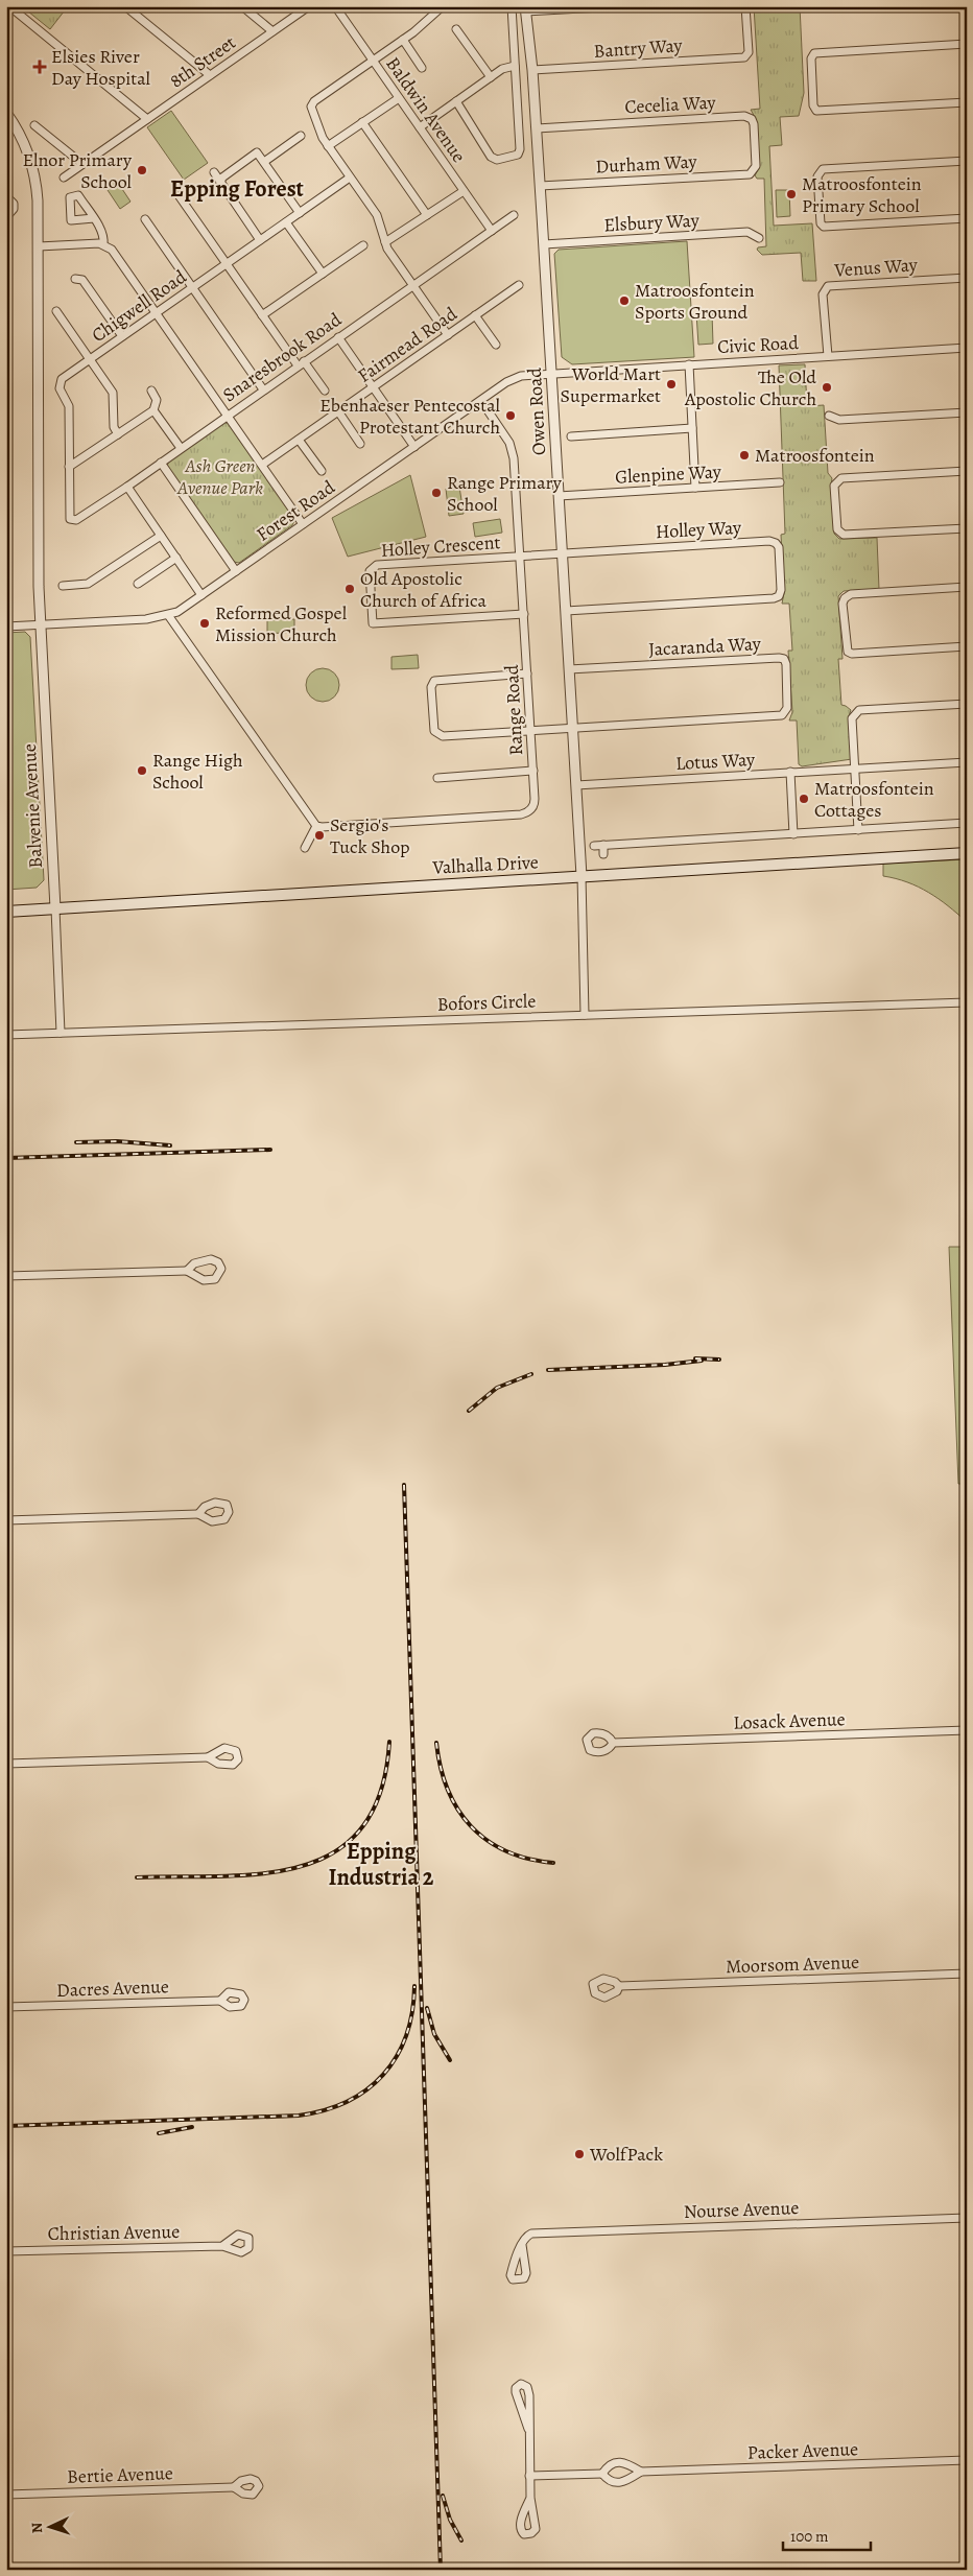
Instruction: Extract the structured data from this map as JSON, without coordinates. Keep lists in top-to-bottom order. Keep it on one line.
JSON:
{"streets":{"main road":["Valhalla Drive"],"street":["Bantry Way","8th Street","Cecelia Way","Baldwin Avenue","Durham Way","Elsbury Way","Venus Way","Chigwell Road","Fairmead Road","Civic Road","Snaresbrook Road","Owen Road","Glenpine Way","Forest Road","Holley Way","Holley Crescent","Jacaranda Way","Range Road","Lotus Way","Balvenie Avenue","Bofors Circle","Losack Avenue","Moorsom Avenue","Dacres Avenue","Nourse Avenue","Christian Avenue","Packer Avenue","Bertie Avenue"]},"crossings":[["Bantry Way","Owen Road"],["Cecelia Way","Durham Way"],["Cecelia Way","Owen Road"],["Baldwin Avenue","Snaresbrook Road"],["Durham Way","Owen Road"],["Elsbury Way","Owen Road"],["Venus Way","Civic Road"],["Chigwell Road","Snaresbrook Road"],["Civic Road","Owen Road"],["Civic Road","Forest Road"],["Owen Road","Glenpine Way"],["Owen Road","Forest Road"],["Owen Road","Holley Way"],["Owen Road","Holley Crescent"],["Owen Road","Jacaranda Way"],["Owen Road","Lotus Way"],["Owen Road","Valhalla Drive"],["Forest Road","Range Road"],["Forest Road","Balvenie Avenue"],["Holley Way","Holley Crescent"],["Holley Crescent","Range Road"],["Balvenie Avenue","Valhalla Drive"]],"districts":["Epping Forest","Epping Industria 2"],"parks":["Ash Green Avenue Park"],"places":{"health":["Elsies River Day Hospital"],"other":["Elnor Primary School","Matroosfontein Primary School","Matroosfontein Sports Ground","World Mart Supermarket","The Old Apostolic Church","Ebenhaeser Pentecostal Protestant Church","Matroosfontein","Range Primary School","Old Apostolic Church of Africa","Reformed Gospel Mission Church","Range High School","Matroosfontein Cottages","Sergio's Tuck Shop","WolfPack"]},"scale_bar":"100 m","north":"left"}
